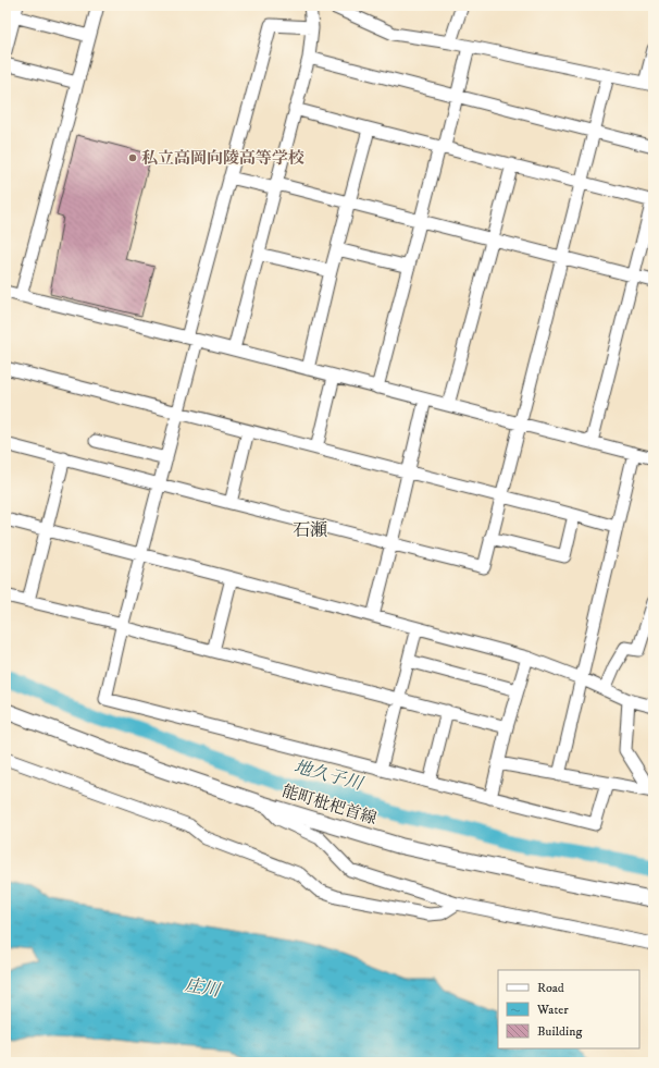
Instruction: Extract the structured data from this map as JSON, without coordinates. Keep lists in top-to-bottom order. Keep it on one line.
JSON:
{"streets":{"main road":["能町枇杷首線"]},"districts":["石瀬"],"water":["地久子川","庄川"],"places":["私立高岡向陵高等学校"],"legend":["Road","Water","Building"]}
